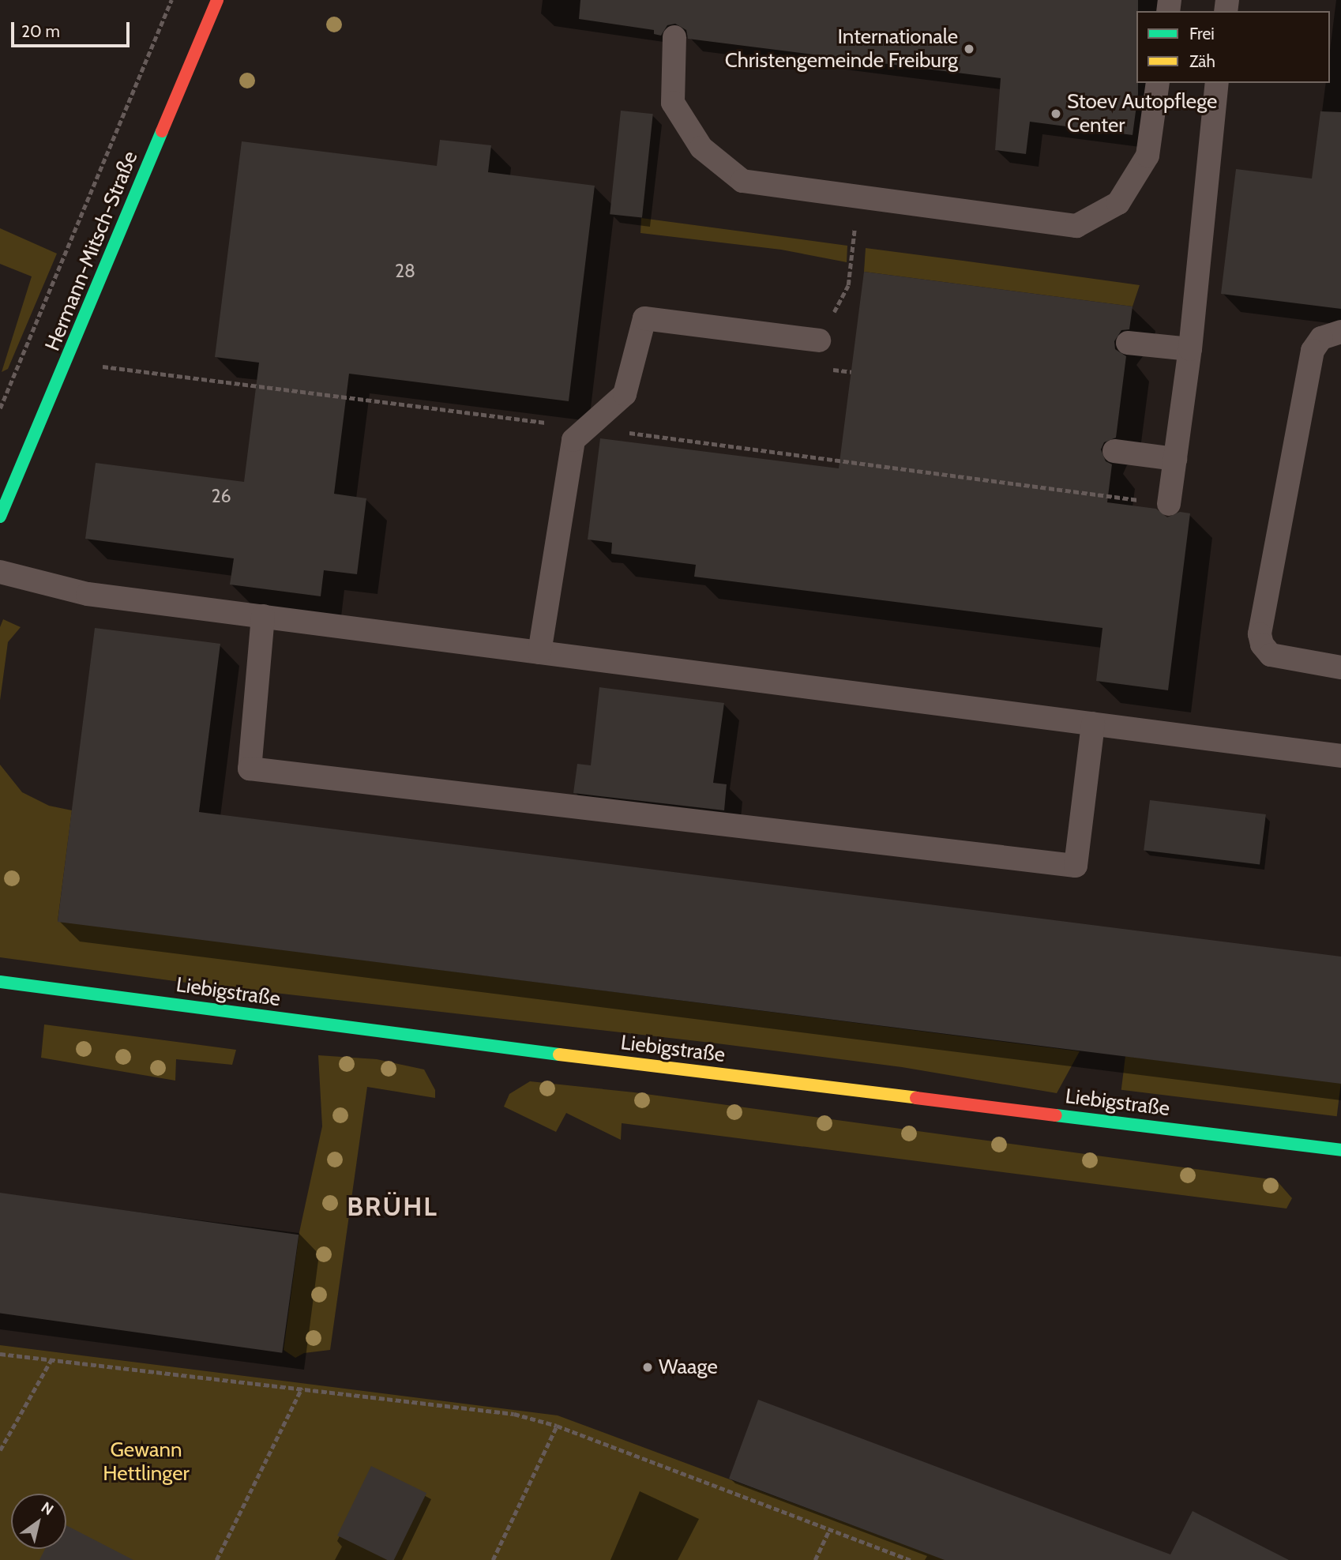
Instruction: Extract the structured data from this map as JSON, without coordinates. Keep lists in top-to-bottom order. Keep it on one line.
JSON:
{"streets":{"street":["Hermann-Mitsch-Straße","Liebigstraße"]},"districts":["BRÜHL"],"parks":["Gewann Hettlinger"],"places":["Internationale Christengemeinde Freiburg","Stoev Autopflege Center","Waage"],"house_numbers":["28","26"],"legend":["Frei","Zäh"],"scale_bar":"20 m","north":"top right"}
